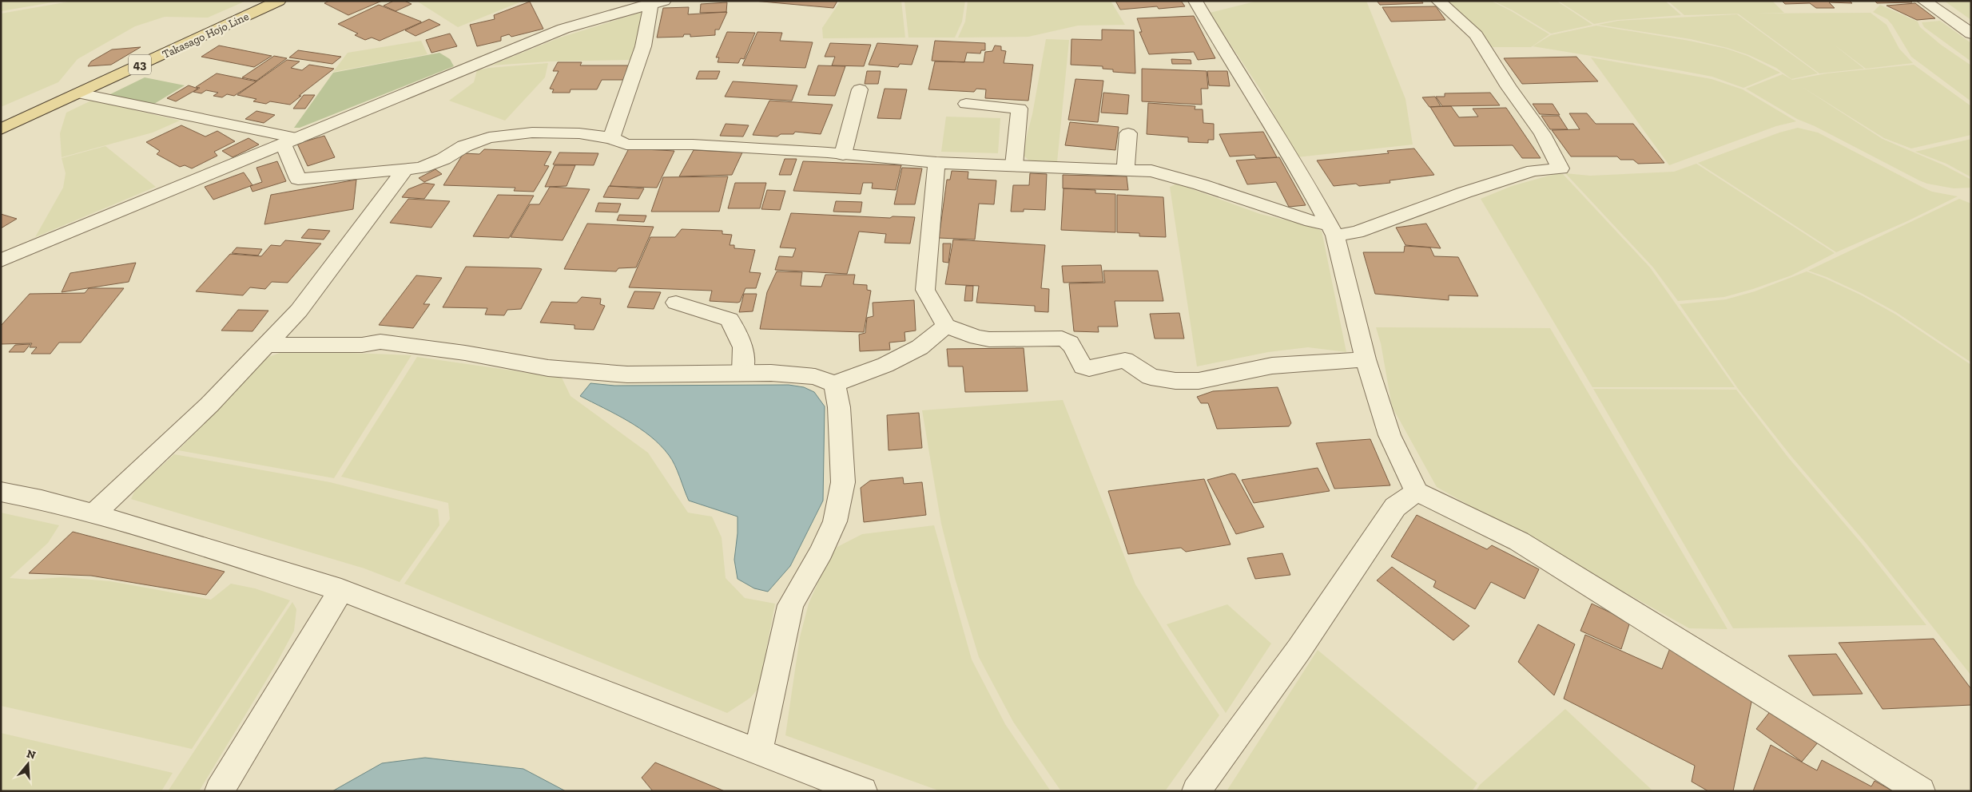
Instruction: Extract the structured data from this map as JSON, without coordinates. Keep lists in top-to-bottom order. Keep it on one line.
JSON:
{"streets":{"main road":["Takasago Hojo Line","43"]},"north":"top"}
